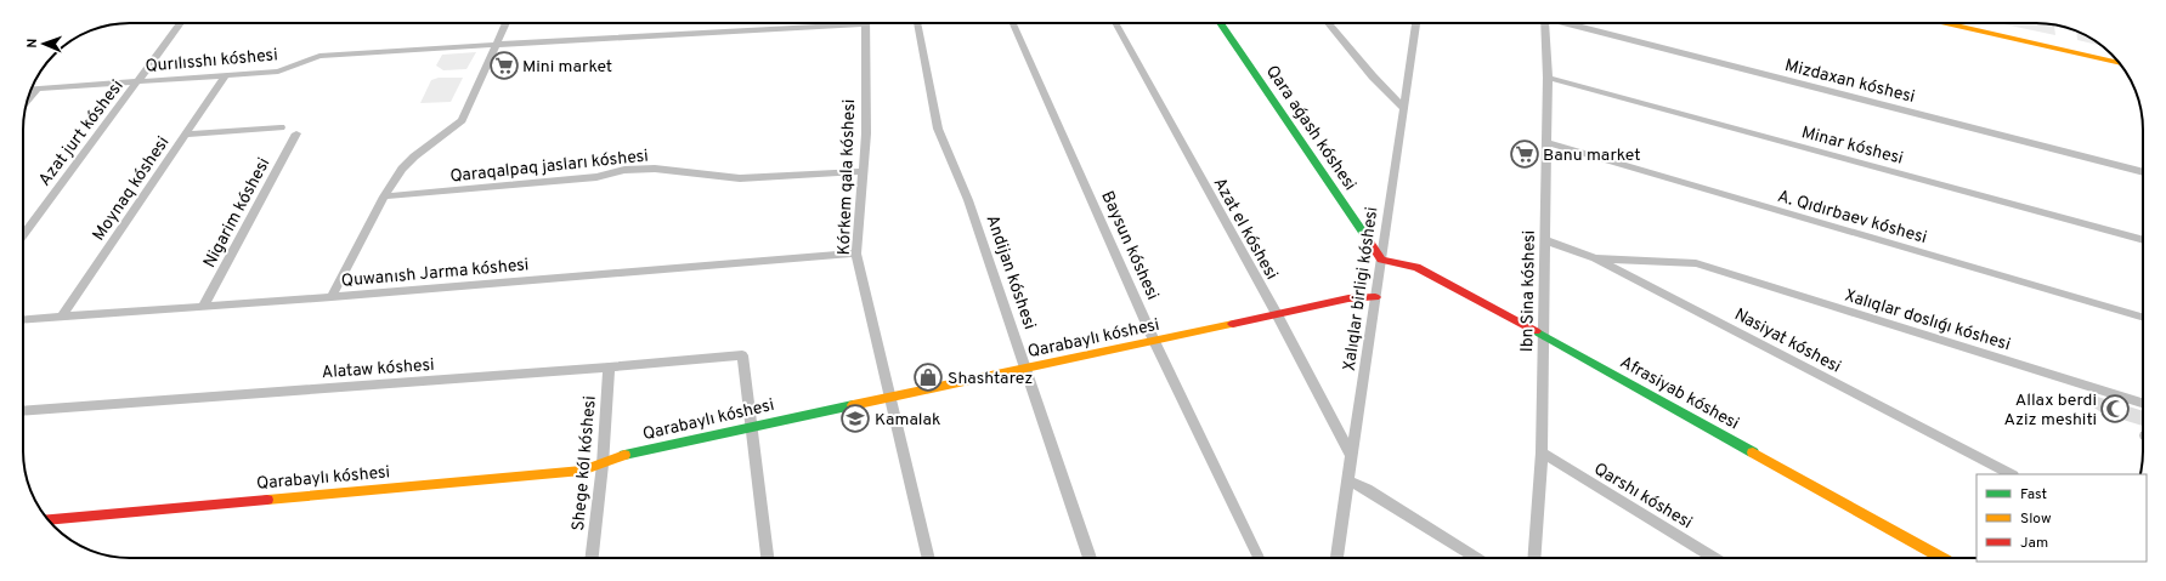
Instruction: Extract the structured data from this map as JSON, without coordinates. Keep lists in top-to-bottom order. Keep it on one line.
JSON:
{"streets":{"street":["Qurılısshı kóshesi","Mizdaxan kóshesi","Qara aǵash kóshesi","Azat jurt kóshesi","Minar kóshesi","Qaraqalpaq jasları kóshesi","Kórkem qala kóshesi","Moynaq kóshesi","Nigarim kóshesi","A. Qıdırbaev kóshesi","Azat el kóshesi","Baysun kóshesi","Quwanısh Jarma kóshesi","Andijan kóshesi","Xalıqlar birligi kóshesi","Ibn Sina kóshesi","Xalıqlar doslıǵı kóshesi","Qarabaylı kóshesi","Nasiyat kóshesi","Alataw kóshesi","Afrasiyab kóshesi","Shege kól kóshesi","Qarshı kóshesi"]},"crossings":[["Qurılısshı kóshesi","Azat jurt kóshesi"],["Qurılısshı kóshesi","Moynaq kóshesi"],["Qara aǵash kóshesi","Xalıqlar birligi kóshesi"],["Qara aǵash kóshesi","Afrasiyab kóshesi"],["Minar kóshesi","Ibn Sina kóshesi"],["Qaraqalpaq jasları kóshesi","Kórkem qala kóshesi"],["Kórkem qala kóshesi","Quwanısh Jarma kóshesi"],["Kórkem qala kóshesi","Qarabaylı kóshesi"],["Moynaq kóshesi","Quwanısh Jarma kóshesi"],["Nigarim kóshesi","Quwanısh Jarma kóshesi"],["A. Qıdırbaev kóshesi","Ibn Sina kóshesi"],["Azat el kóshesi","Xalıqlar birligi kóshesi"],["Azat el kóshesi","Qarabaylı kóshesi"],["Baysun kóshesi","Qarabaylı kóshesi"],["Andijan kóshesi","Qarabaylı kóshesi"],["Xalıqlar birligi kóshesi","Qarabaylı kóshesi"],["Xalıqlar birligi kóshesi","Afrasiyab kóshesi"],["Ibn Sina kóshesi","Nasiyat kóshesi"],["Ibn Sina kóshesi","Afrasiyab kóshesi"],["Ibn Sina kóshesi","Qarshı kóshesi"],["Xalıqlar doslıǵı kóshesi","Nasiyat kóshesi"],["Qarabaylı kóshesi","Alataw kóshesi"],["Qarabaylı kóshesi","Shege kól kóshesi"],["Alataw kóshesi","Shege kól kóshesi"]],"places":{"supermarket":["Mini market","Banu market"],"shop":["Shashtarez"],"mosque":["Allax berdi Aziz meshiti"],"school or university":["Kamalak"]},"legend":["Fast","Slow","Jam"],"north":"left"}
